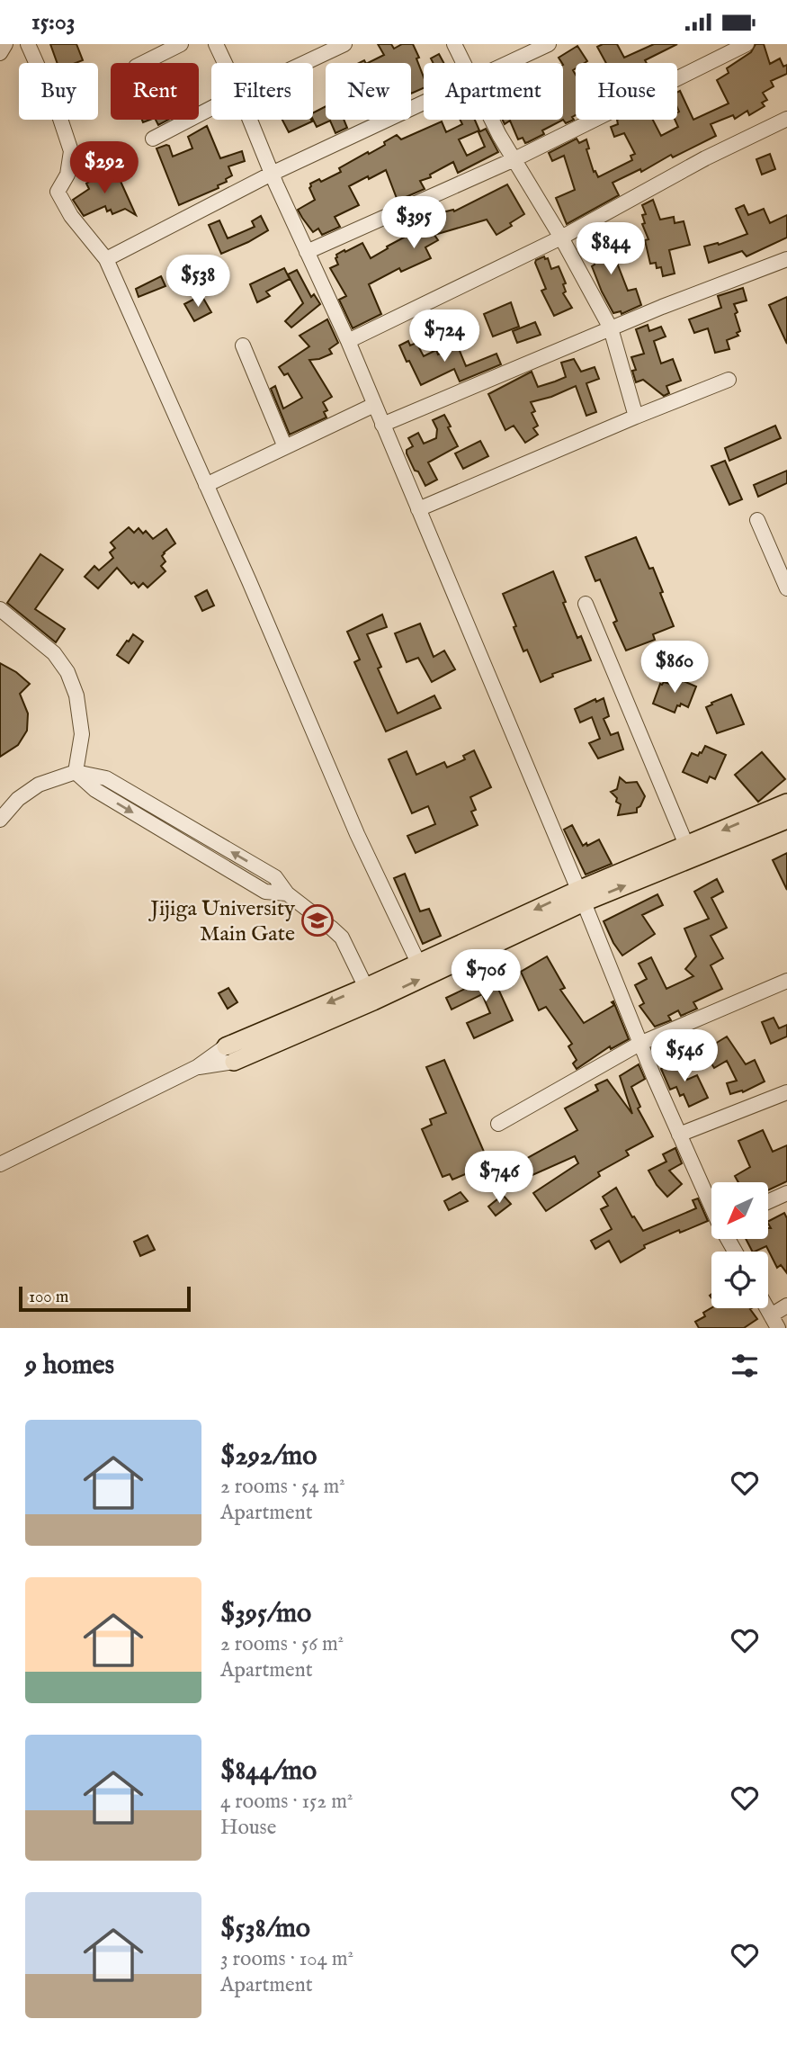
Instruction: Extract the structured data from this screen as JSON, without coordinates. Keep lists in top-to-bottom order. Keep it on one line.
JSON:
{"places":{"school or university":["Jijiga University Main Gate"]},"scale_bar":"100 m","north":"bottom left","page":{"status":"15:03","chip":["Buy","Rent","Filters","New","Apartment","House"],"price":["$292","$395","$844","$538","$724","$860","$706","$546","$746"],"scale":"100 m","heading":"9 homes","list":[{"name":"$292/mo","note":"2 rooms · 54 m² · Apartment"},{"name":"$395/mo","note":"2 rooms · 56 m² · Apartment"},{"name":"$844/mo","note":"4 rooms · 152 m² · House"},{"name":"$538/mo","note":"3 rooms · 104 m² · Apartment"}]}}
